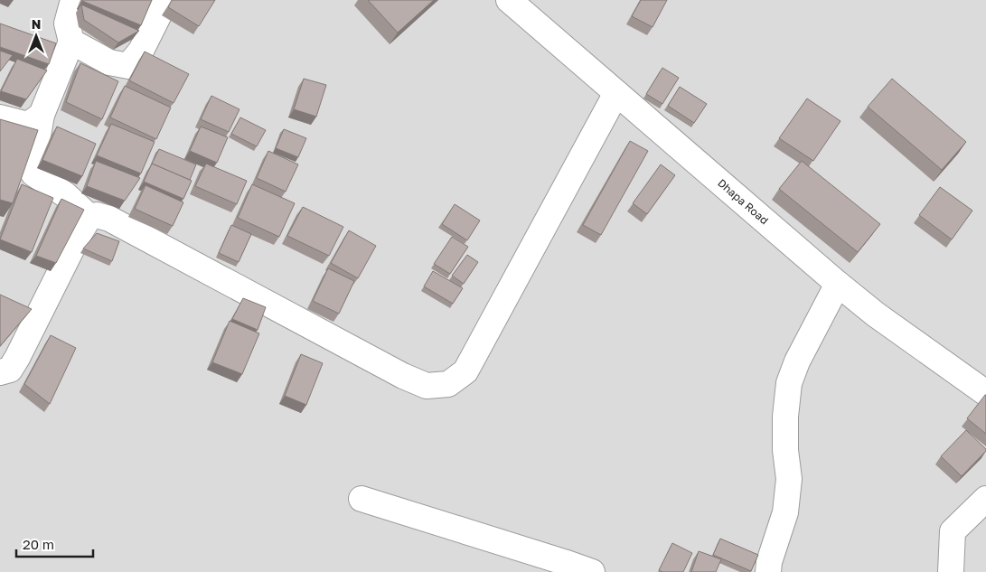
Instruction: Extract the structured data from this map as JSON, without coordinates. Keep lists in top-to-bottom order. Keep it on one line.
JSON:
{"streets":{"street":["Dhapa Road"]},"scale_bar":"20 m","north":"top"}
